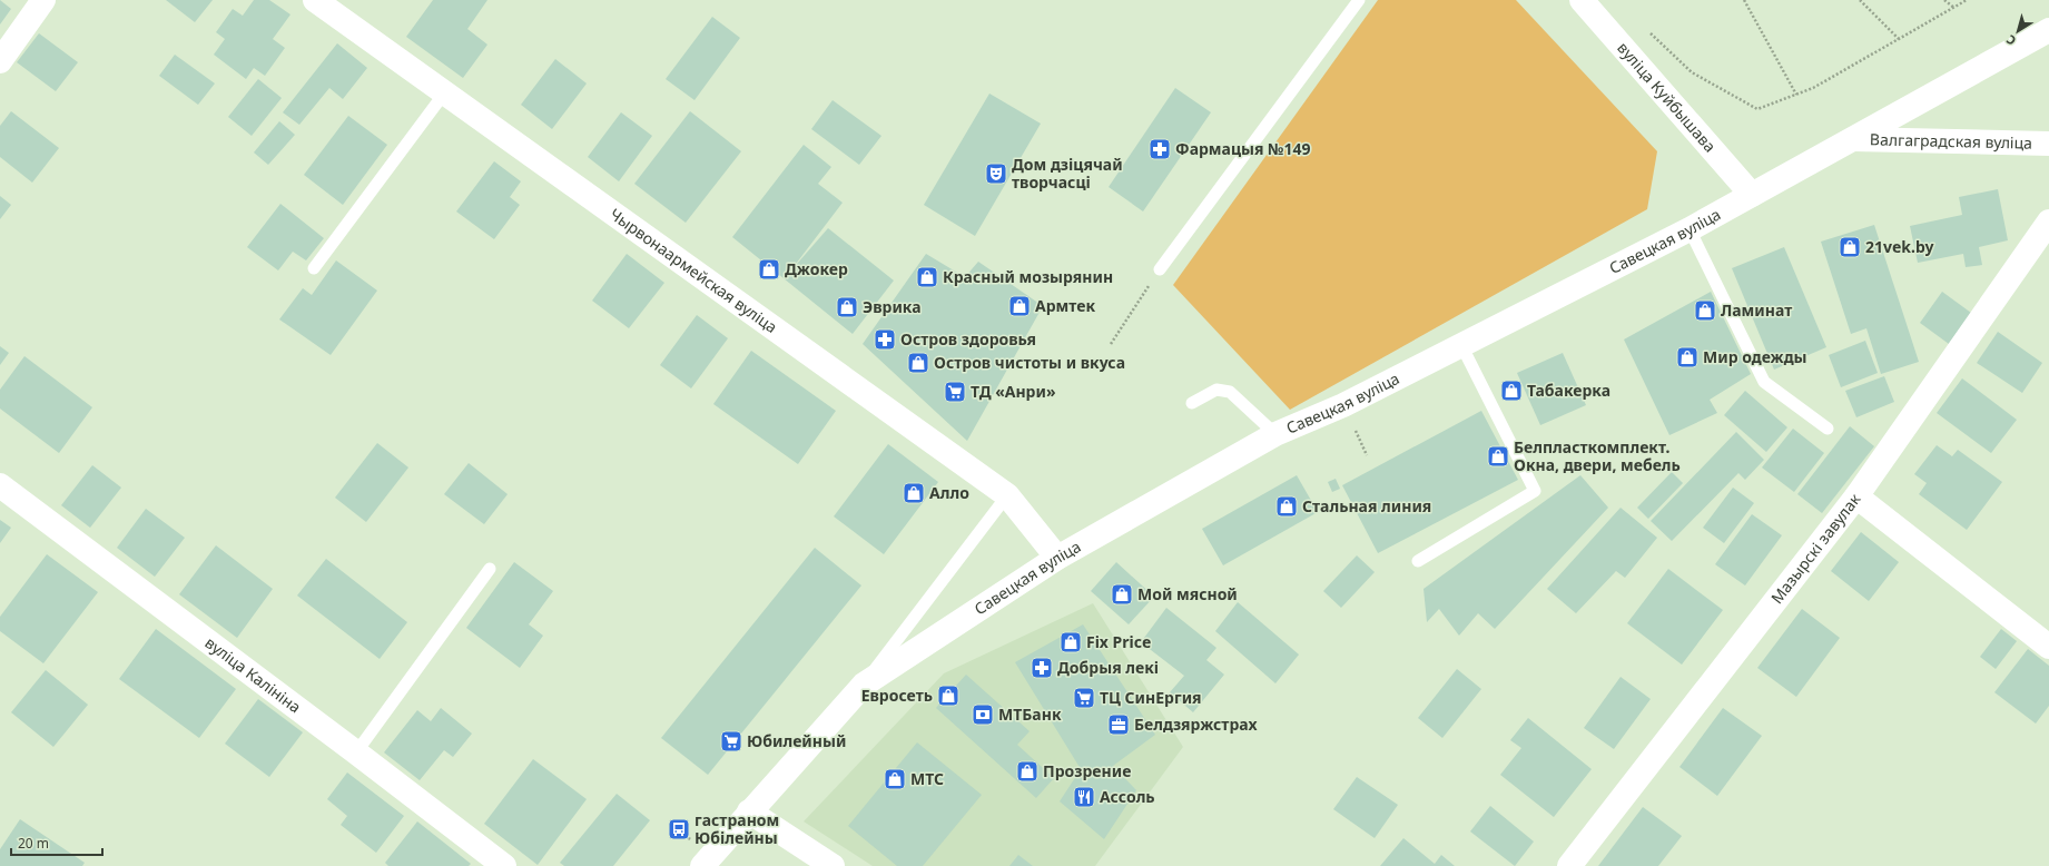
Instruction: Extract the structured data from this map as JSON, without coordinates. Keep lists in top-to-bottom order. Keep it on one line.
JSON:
{"streets":{"street":["вуліца Куйбышава","Валгаградская вуліца","Савецкая вуліца","Чырвонаармейская вуліца","Мазырскі завулак","вуліца Калініна"]},"crossings":[["вуліца Куйбышава","Савецкая вуліца"],["Валгаградская вуліца","Савецкая вуліца"],["Савецкая вуліца","Чырвонаармейская вуліца"]],"places":{"pharmacy":["Фармацыя №149","Остров здоровья","Добрыя лекі"],"theatre":["Дом дзіцячай творчасці"],"shop":["21vek.by","Джокер","Красный мозырянин","Армтек","Эврика","Ламинат","Мир одежды","Остров чистоты и вкуса","Табакерка","Белпласткомплект. Окна, двери, мебель","Алло","Стальная линия","Мой мясной","Fix Price","Евросеть","Прозрение","МТС"],"supermarket":["ТД «Анри»","ТЦ СинЕргия","Юбилейный"],"bank":["МТБанк"],"office":["Белдзяржстрах"],"restaurant":["Ассоль"],"bus stop":["гастраном Юбілейны"]},"scale_bar":"20 m","north":"bottom left"}
